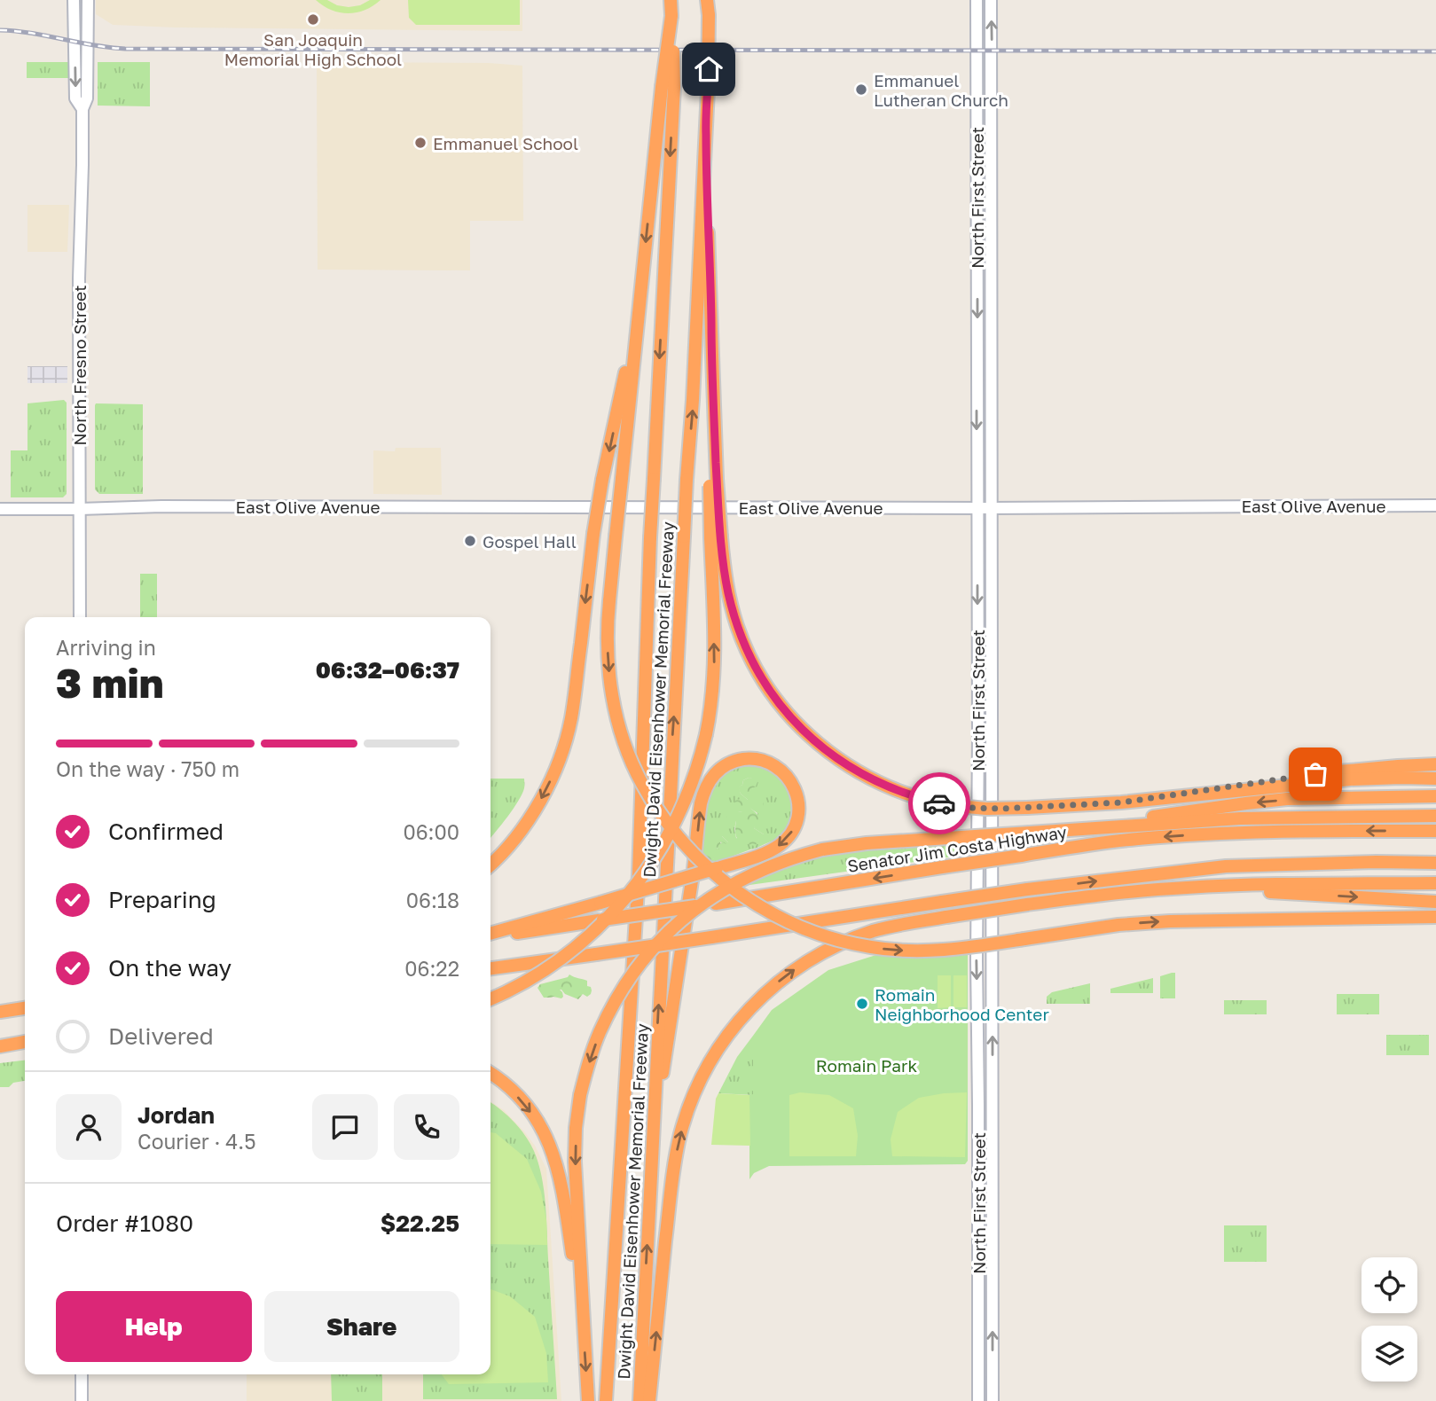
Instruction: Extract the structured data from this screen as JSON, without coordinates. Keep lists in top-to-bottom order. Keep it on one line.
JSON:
{"streets":{"highway":["Dwight David Eisenhower Memorial Freeway","Senator Jim Costa Highway"],"main road":["North First Street","North Fresno Street","East Olive Avenue"]},"crossings":[["North First Street","East Olive Avenue"],["North Fresno Street","East Olive Avenue"]],"parks":["Romain Park"],"places":["San Joaquin Memorial High School","Emmanuel Lutheran Church","Emmanuel School","Gospel Hall","Romain Neighborhood Center"],"page":{"heading":["3 min","Arriving in","06:32–06:37"],"panel":["Jordan","Courier · 4.5","Order #1080","$22.25"],"bar":"On the way · 750 m","list":[["Confirmed","06:00"],["Preparing","06:18"],["On the way","06:22"],"Delivered"],"buttons":["Help","Share"]}}
